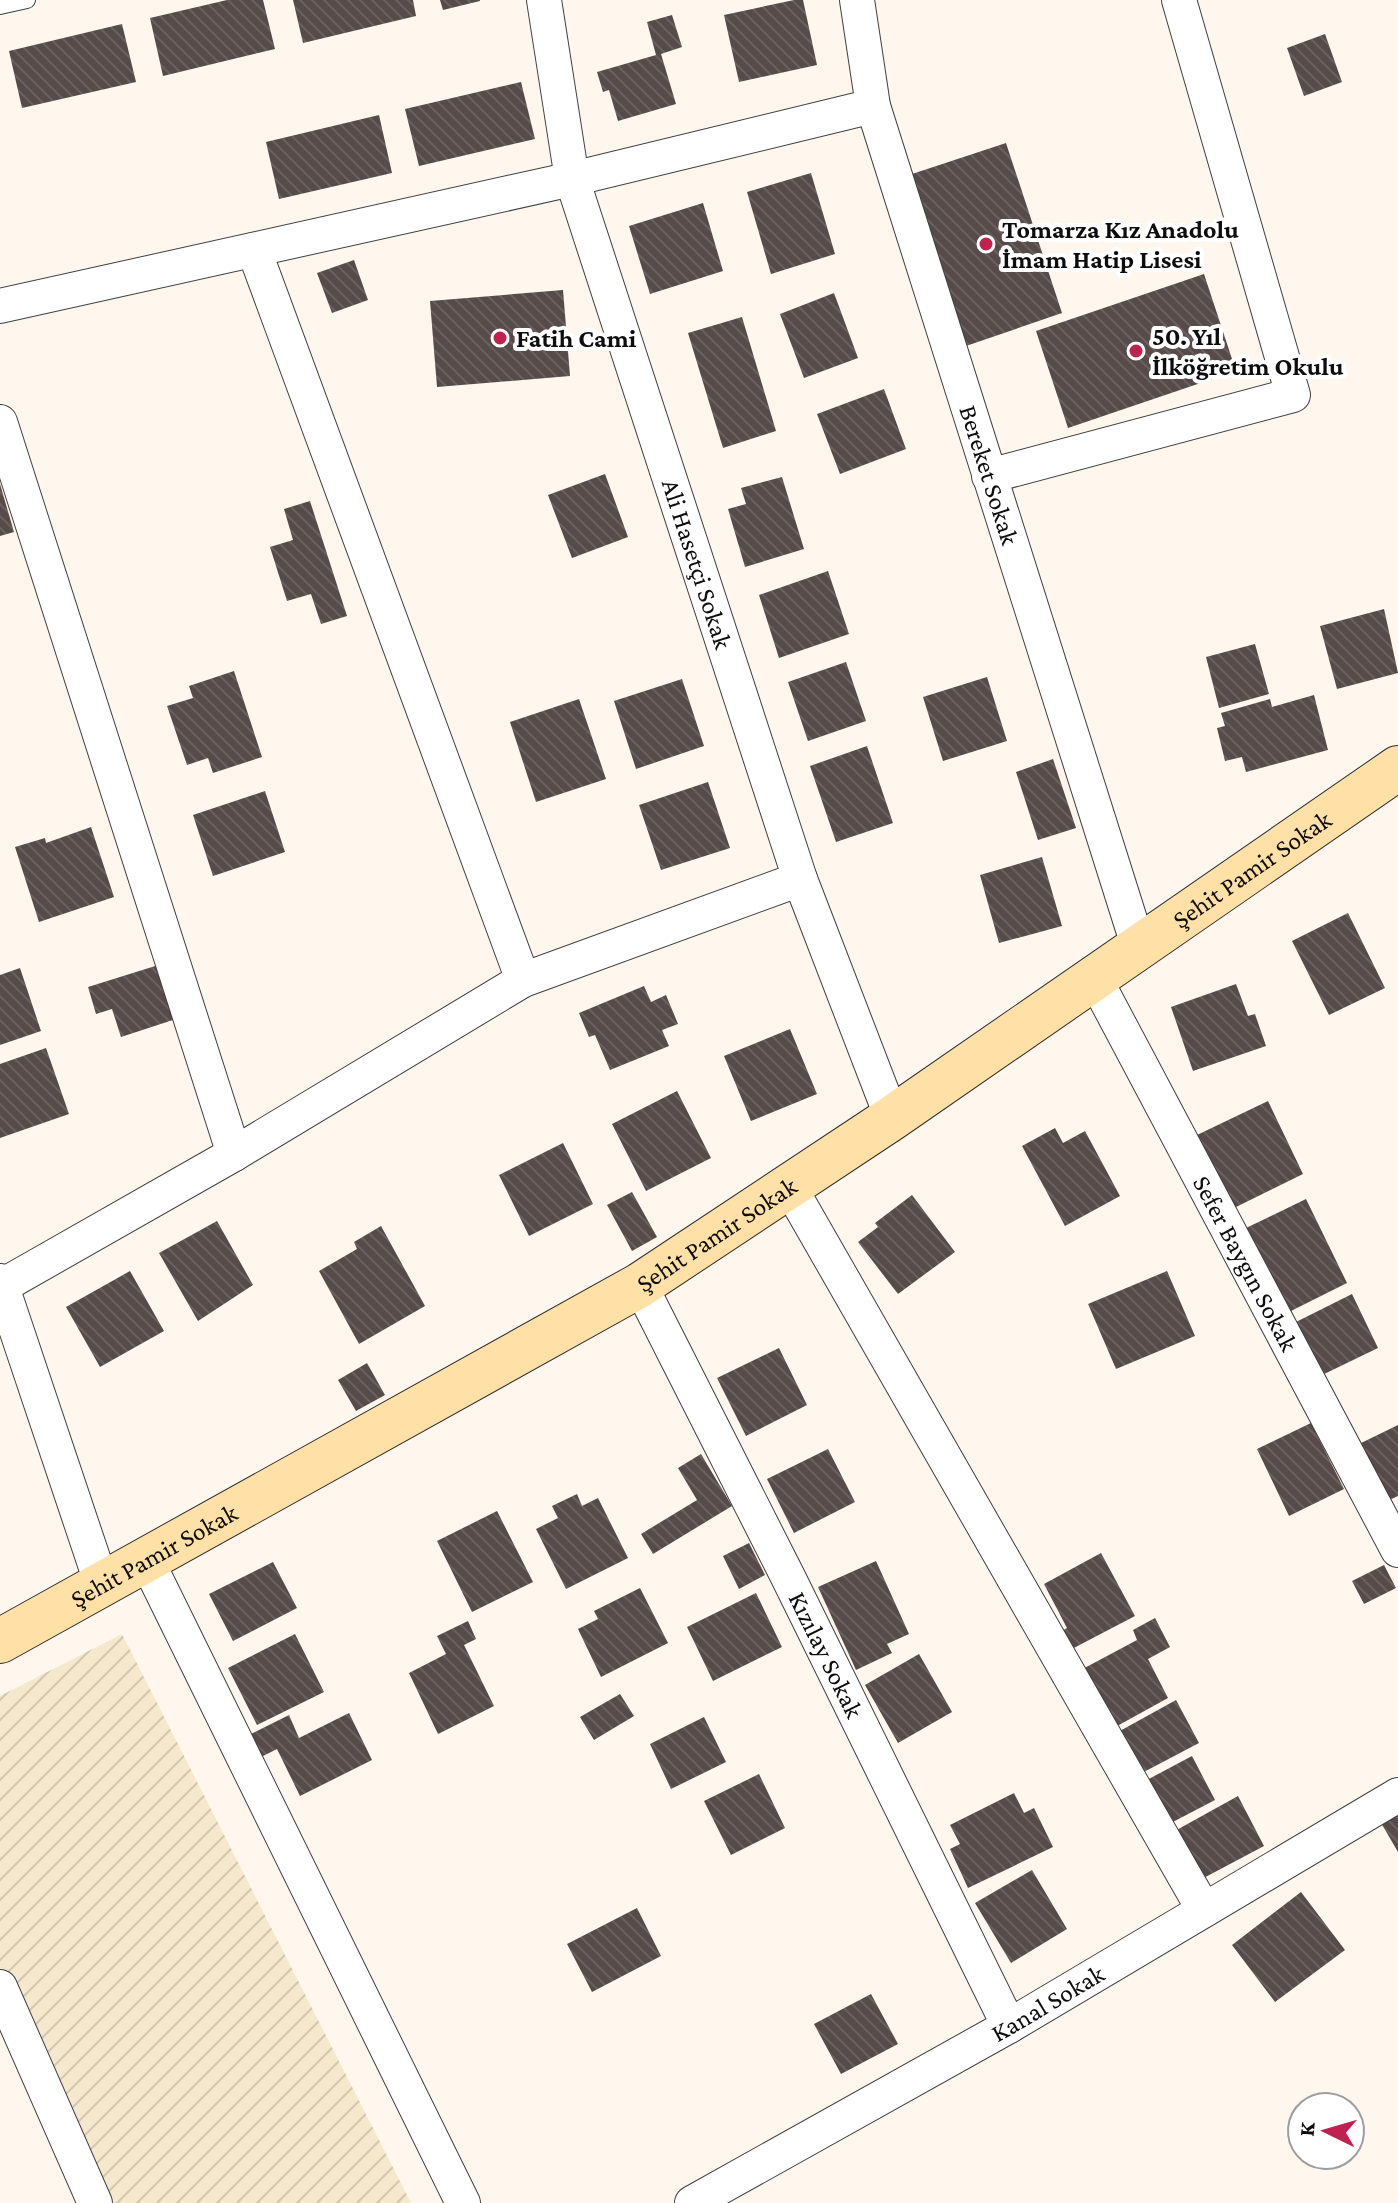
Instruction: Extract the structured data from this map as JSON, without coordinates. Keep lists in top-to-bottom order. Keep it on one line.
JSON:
{"streets":{"street":["Bereket Sokak","Ali Hasetçi Sokak","Şehit Pamir Sokak","Sefer Baygın Sokak","Kızılay Sokak","Kanal Sokak"]},"crossings":[["Bereket Sokak","Şehit Pamir Sokak"],["Ali Hasetçi Sokak","Şehit Pamir Sokak"],["Şehit Pamir Sokak","Sefer Baygın Sokak"],["Şehit Pamir Sokak","Kızılay Sokak"],["Kızılay Sokak","Kanal Sokak"]],"places":["Tomarza Kız Anadolu İmam Hatip Lisesi","Fatih Cami","50. Yıl İlköğretim Okulu"],"north":"left"}
